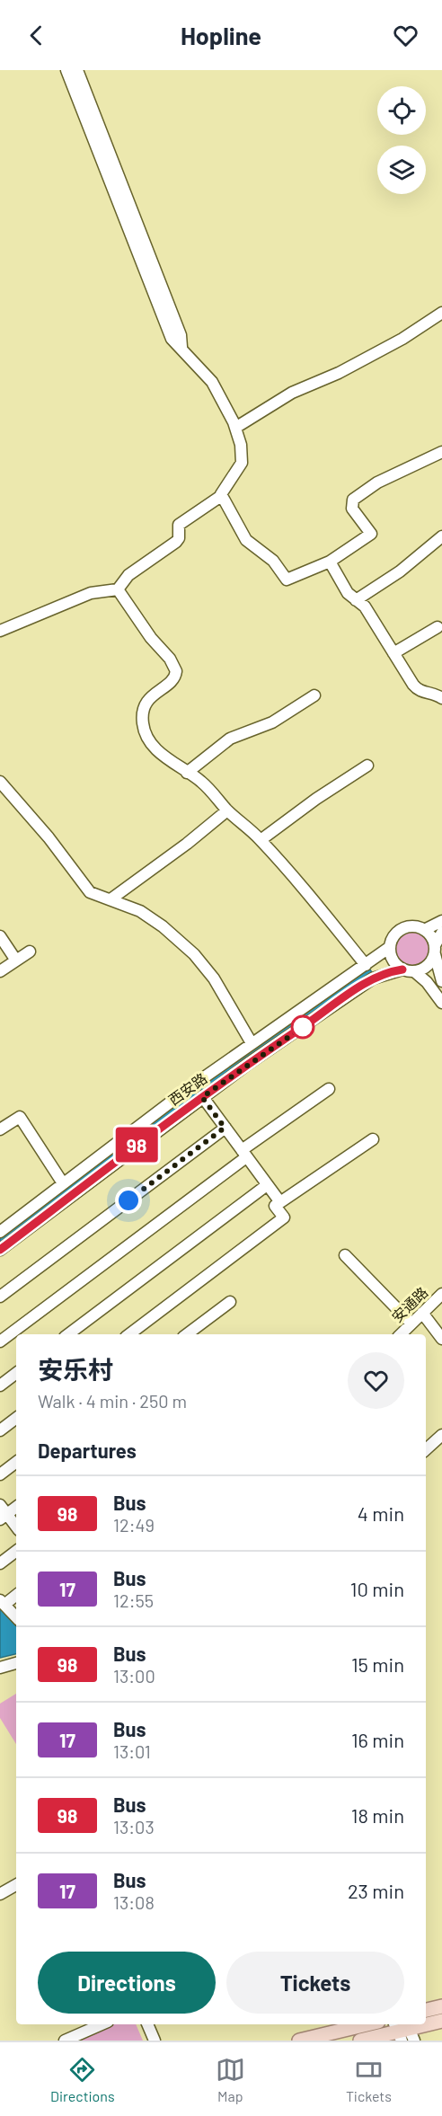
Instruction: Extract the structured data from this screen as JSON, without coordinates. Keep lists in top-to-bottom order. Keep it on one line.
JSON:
{"streets":{"street":["西安路","安通路"]},"lines":["bus line 98"],"page":{"header":"Hopline","on_map":"98","heading":[["安乐村","Walk · 4 min · 250 m"],"Departures"],"list":[{"mark":"98","name":"Bus","note":"12:49","value":"4 min"},{"mark":"17","name":"Bus","note":"12:55","value":"10 min"},{"mark":"98","name":"Bus","note":"13:00","value":"15 min"},{"mark":"17","name":"Bus","note":"13:01","value":"16 min"},{"mark":"98","name":"Bus","note":"13:03","value":"18 min"},{"mark":"17","name":"Bus","note":"13:08","value":"23 min"}],"buttons":["Directions","Tickets"],"tabs":["Directions","Map","Tickets"]}}
